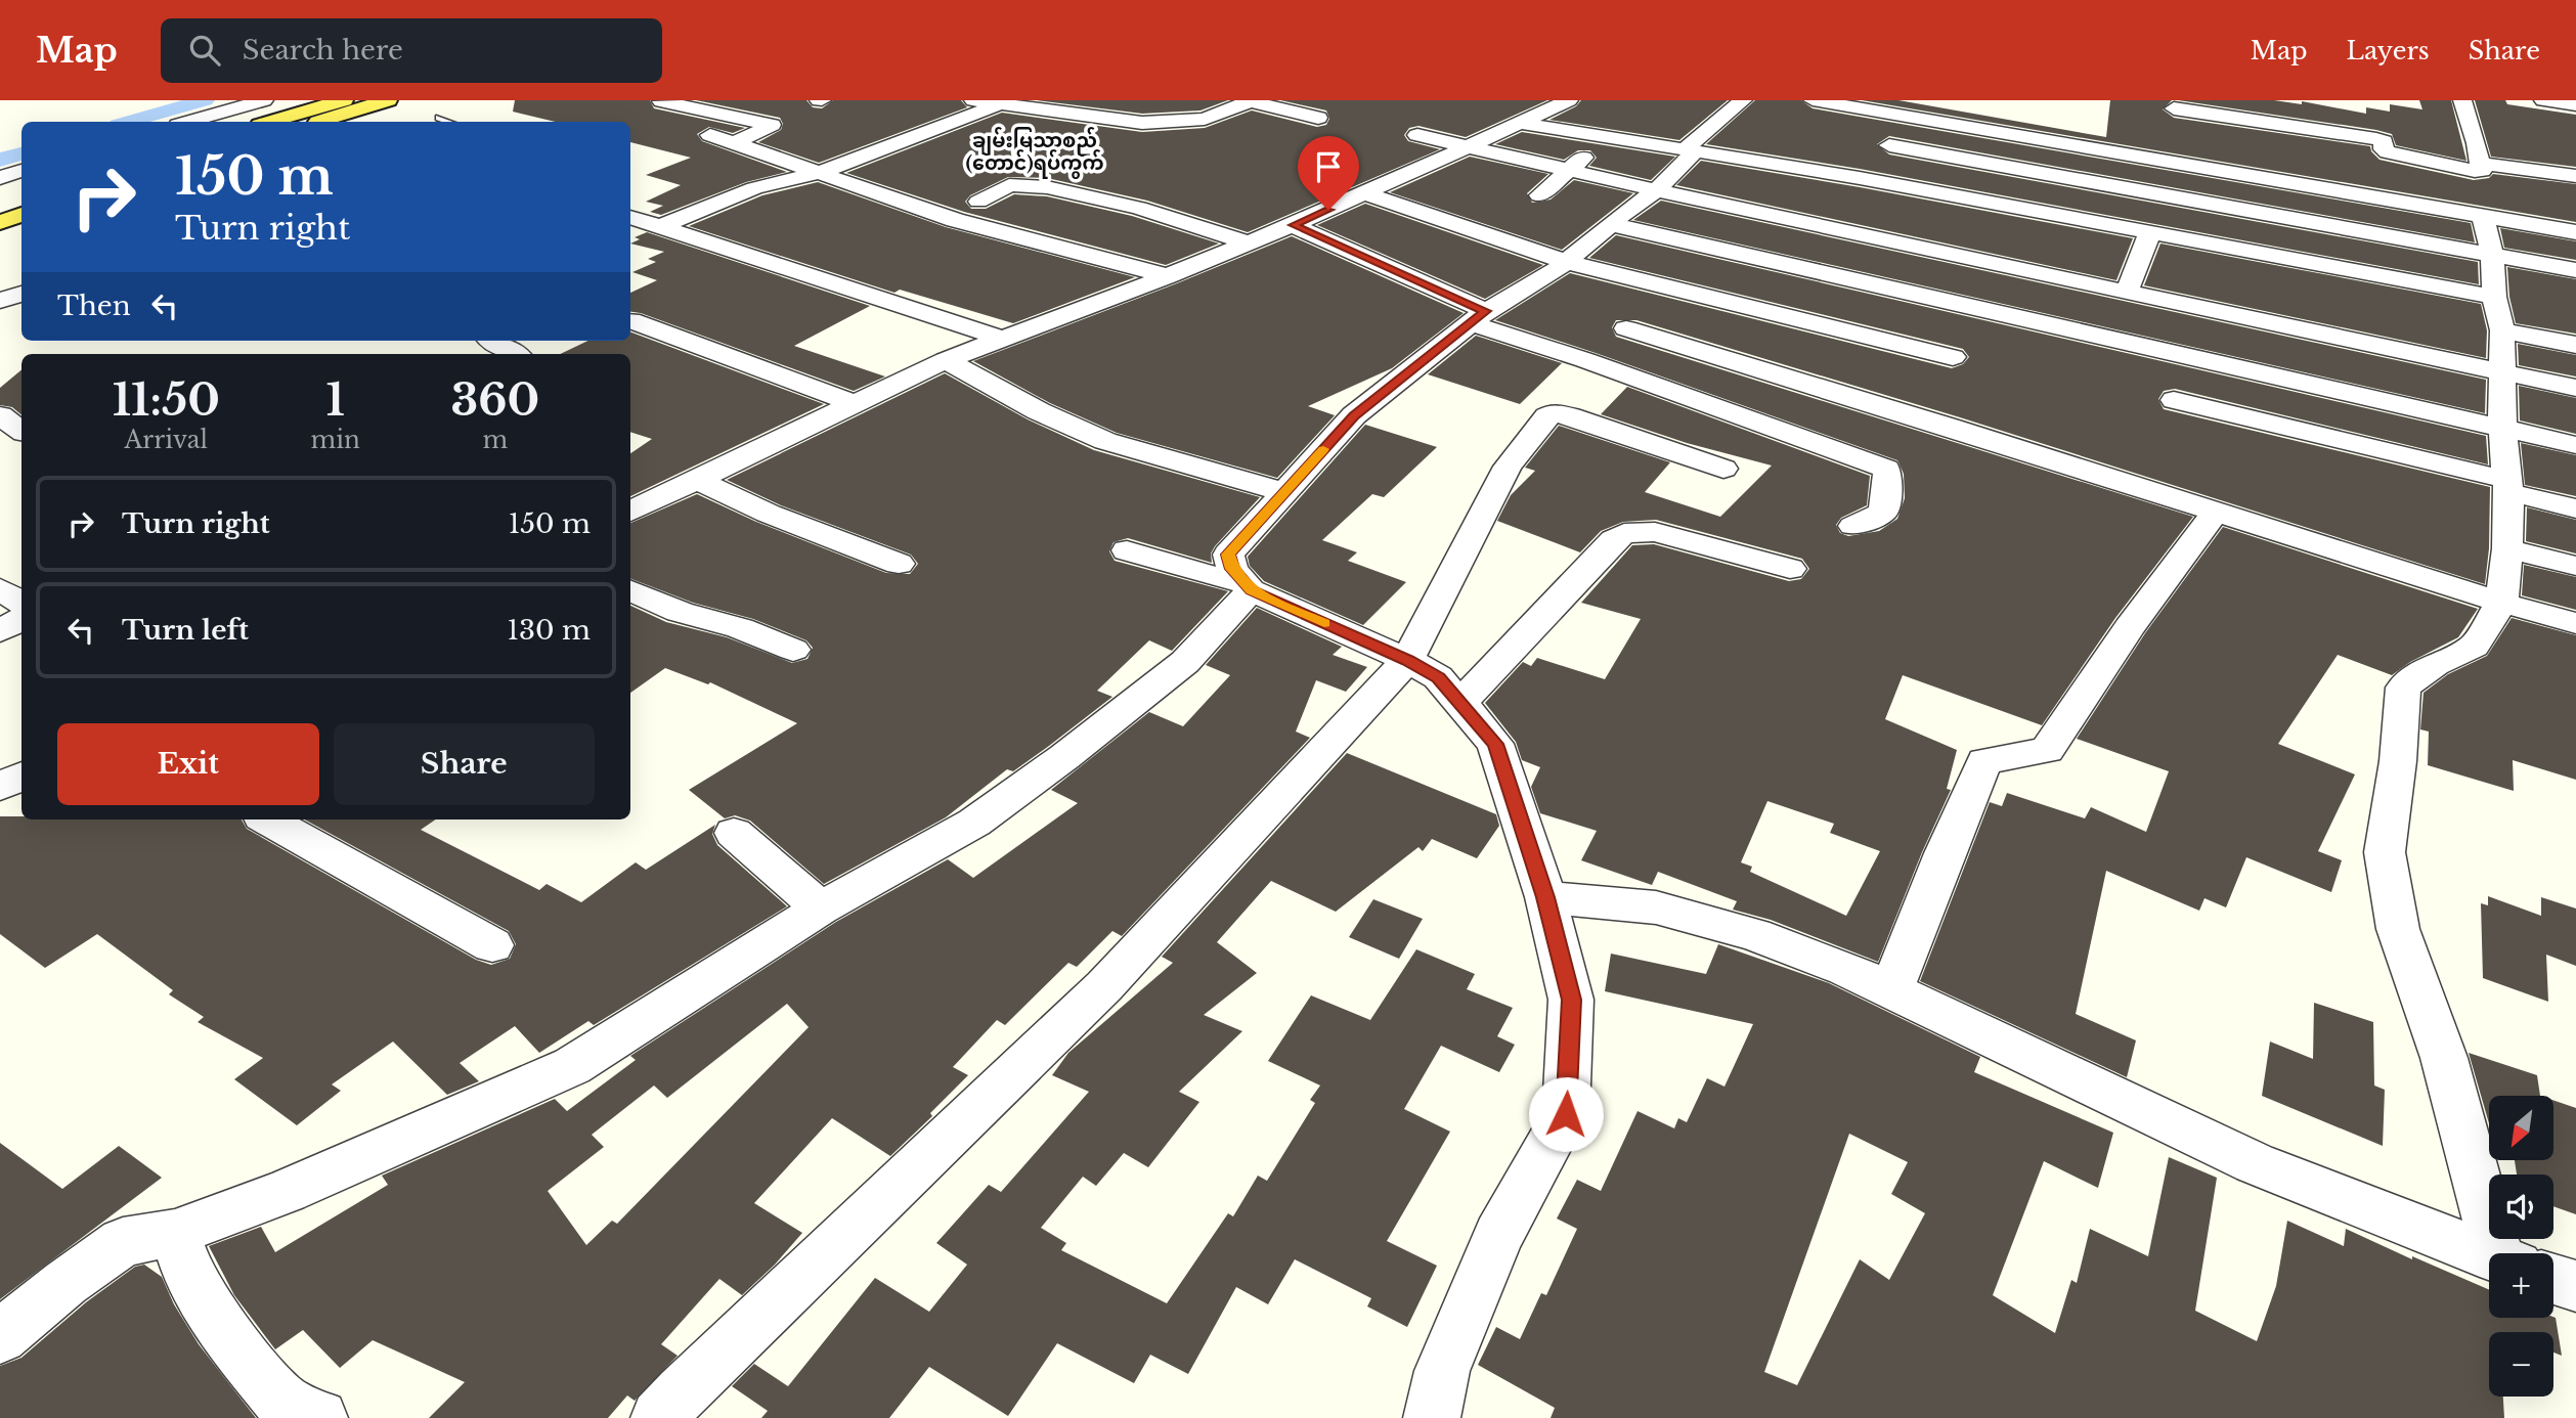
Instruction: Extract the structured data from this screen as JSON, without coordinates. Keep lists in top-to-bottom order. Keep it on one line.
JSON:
{"districts":["ချမ်းမြသာစည် (တောင်)ရပ်ကွက်"],"north":"bottom left","page":{"header":"Map","search":"Search here","nav":["Map","Layers","Share"],"turn":["150 m","Turn right"],"then":"Then","eta":["11:50","Arrival","1","min","360","m"],"list":[{"name":"Turn right","value":"150 m"},{"name":"Turn left","value":"130 m"}],"buttons":["Exit","Share"],"map_buttons":["+","−"]}}
